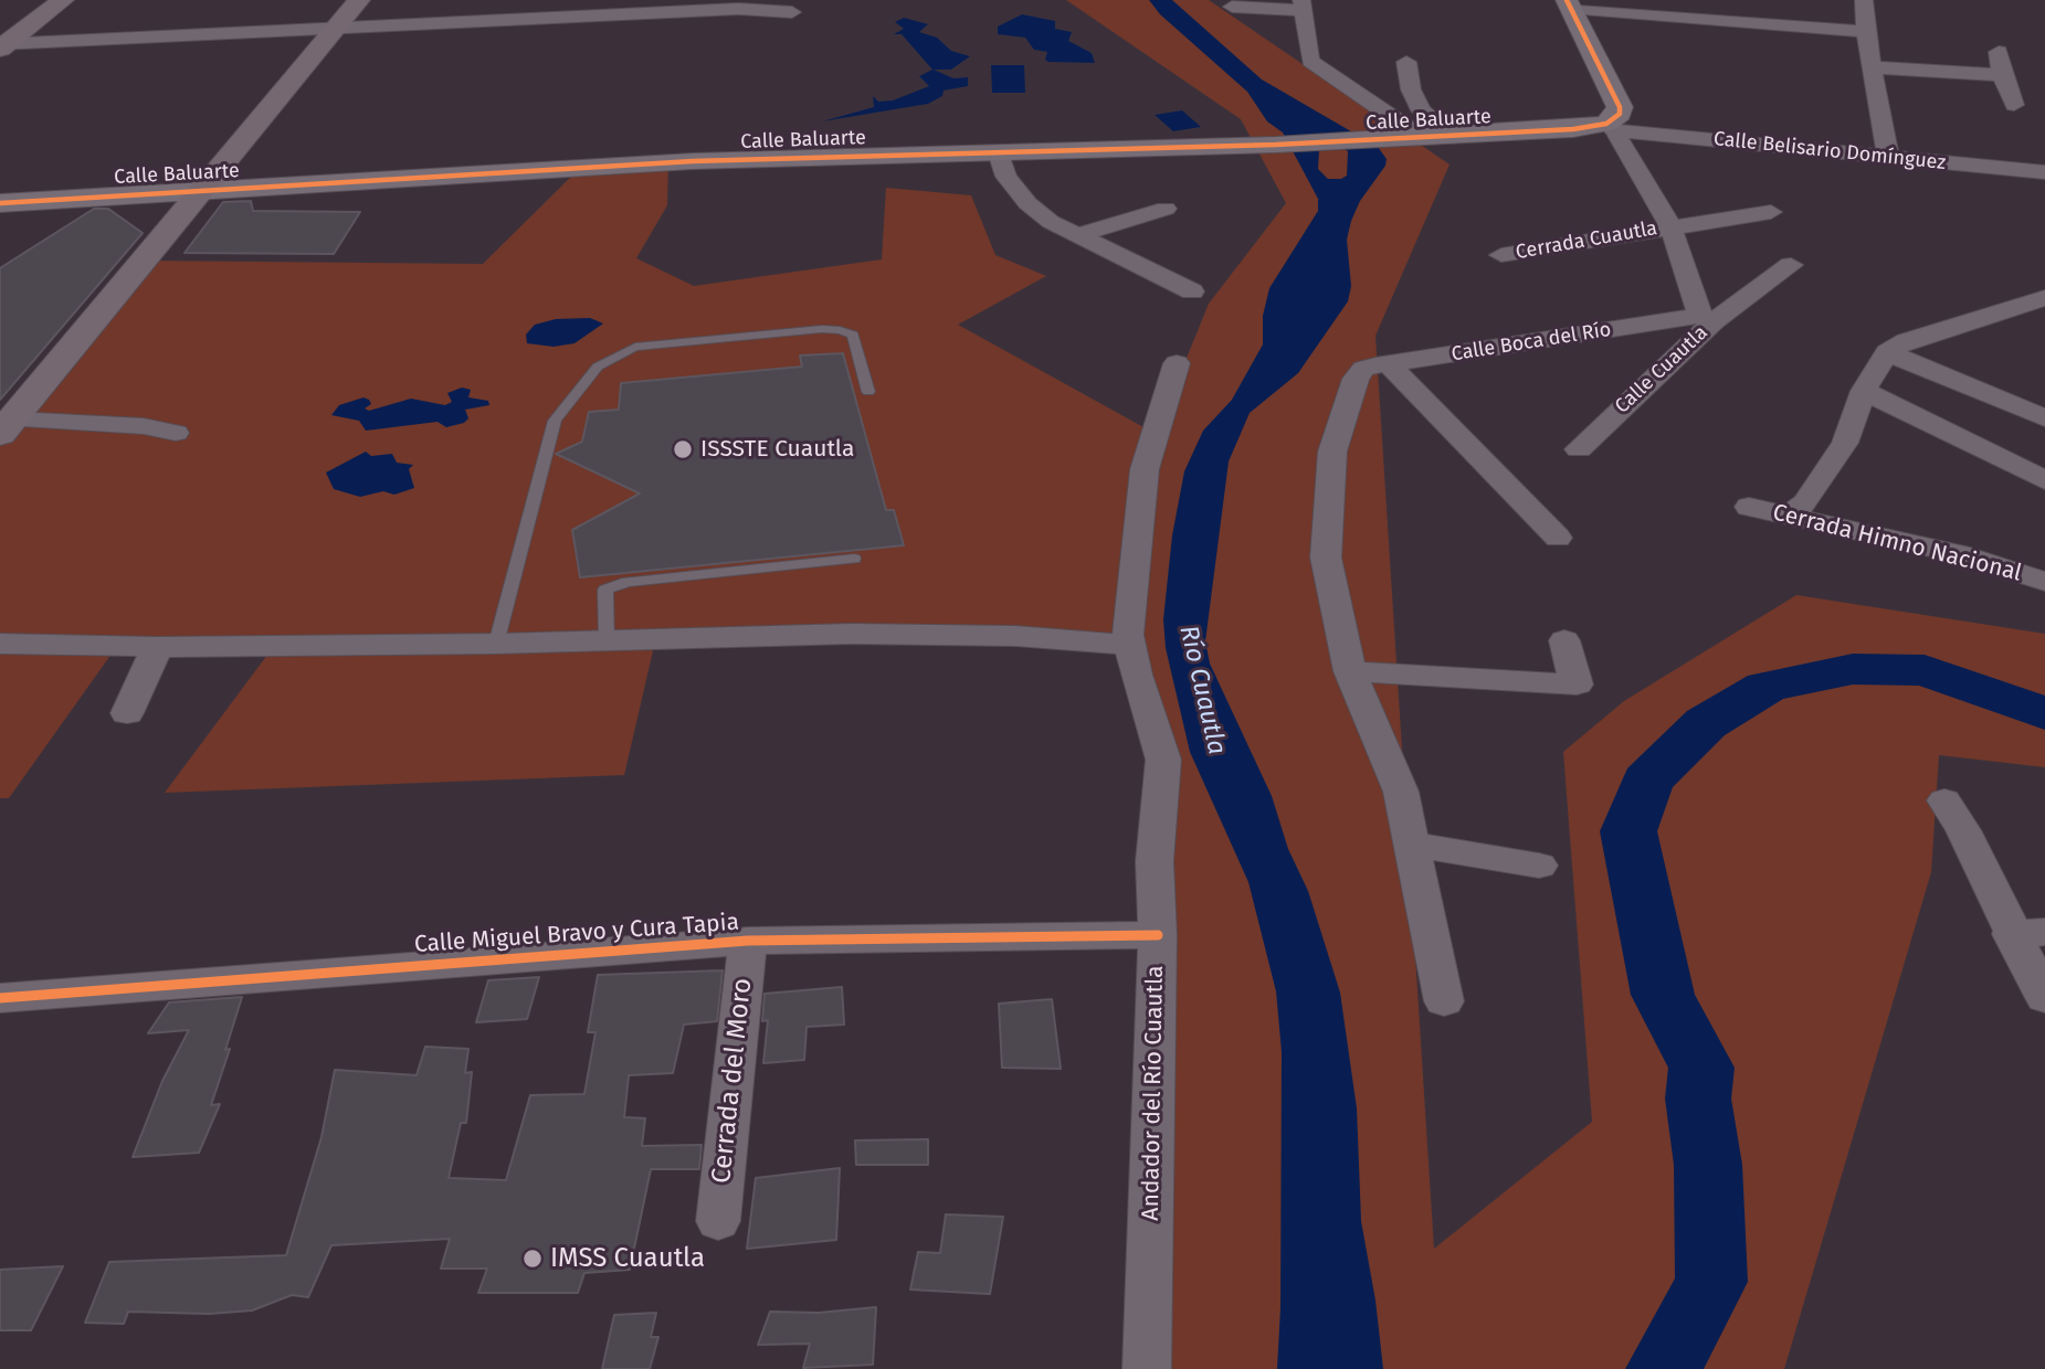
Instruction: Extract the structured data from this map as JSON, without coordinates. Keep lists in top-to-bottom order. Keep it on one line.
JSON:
{"streets":{"street":["Calle Baluarte","Calle Belisario Domínguez","Cerrada Cuautla","Calle Boca del Río","Calle Cuautla","Cerrada Himno Nacional","Calle Miguel Bravo y Cura Tapia","Cerrada del Moro","Andador del Río Cuautla"]},"crossings":[["Calle Baluarte","Calle Belisario Domínguez"],["Calle Baluarte","Calle Cuautla"],["Calle Belisario Domínguez","Calle Cuautla"],["Cerrada Cuautla","Calle Cuautla"],["Calle Boca del Río","Calle Cuautla"],["Calle Miguel Bravo y Cura Tapia","Cerrada del Moro"],["Calle Miguel Bravo y Cura Tapia","Andador del Río Cuautla"]],"water":["Río Cuautla"],"places":["ISSSTE Cuautla","IMSS Cuautla"]}
